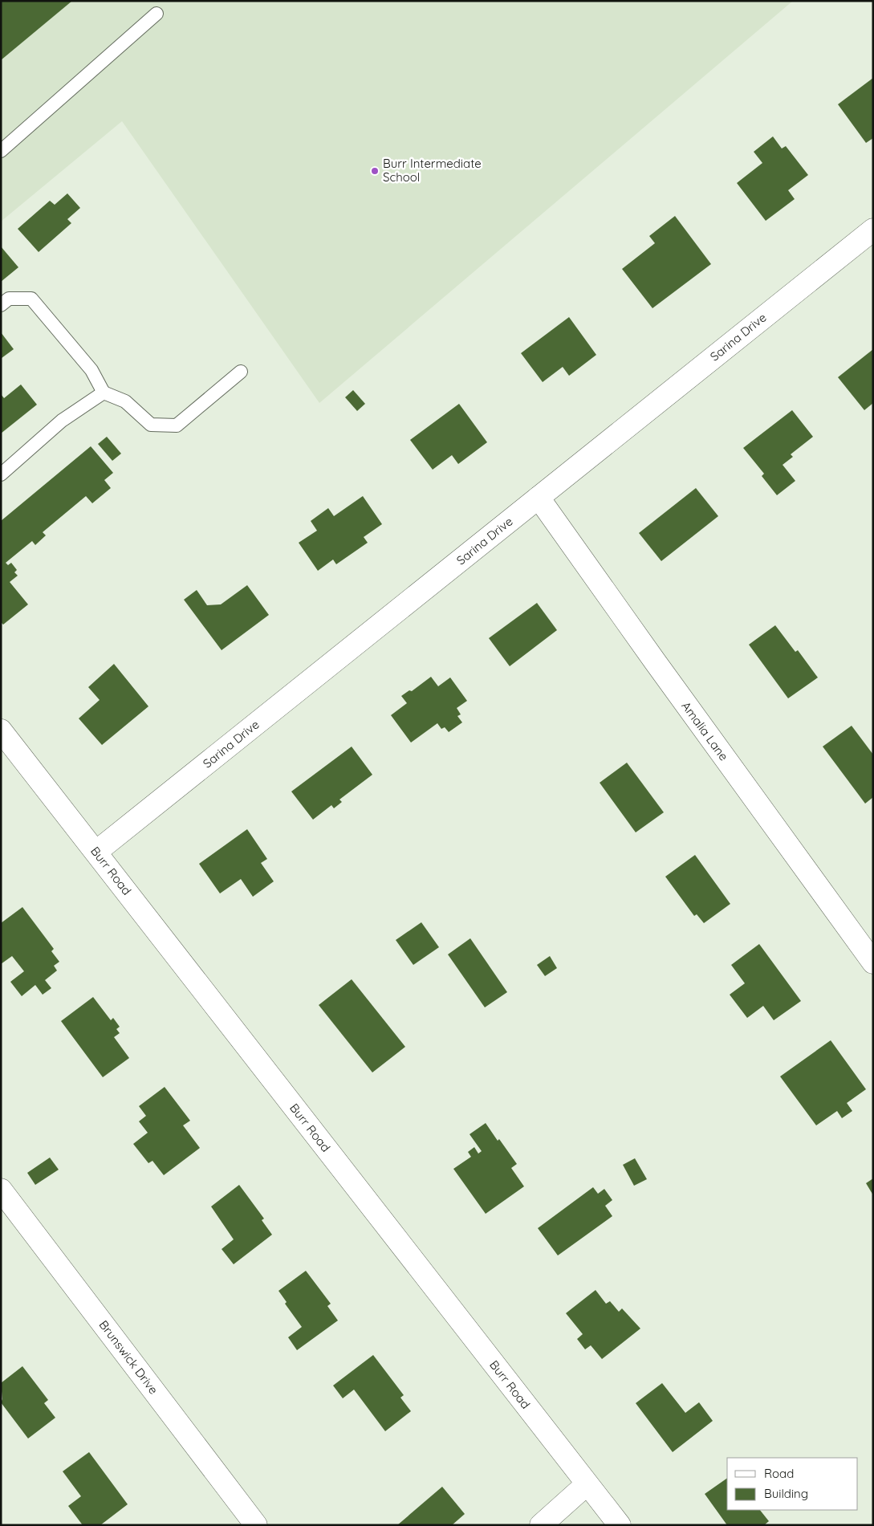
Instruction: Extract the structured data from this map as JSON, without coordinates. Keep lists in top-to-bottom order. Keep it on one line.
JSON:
{"streets":{"street":["Sarina Drive","Amalia Lane","Burr Road","Brunswick Drive"]},"crossings":[["Sarina Drive","Amalia Lane"],["Sarina Drive","Burr Road"]],"places":["Burr Intermediate School"],"legend":["Road","Building"]}
